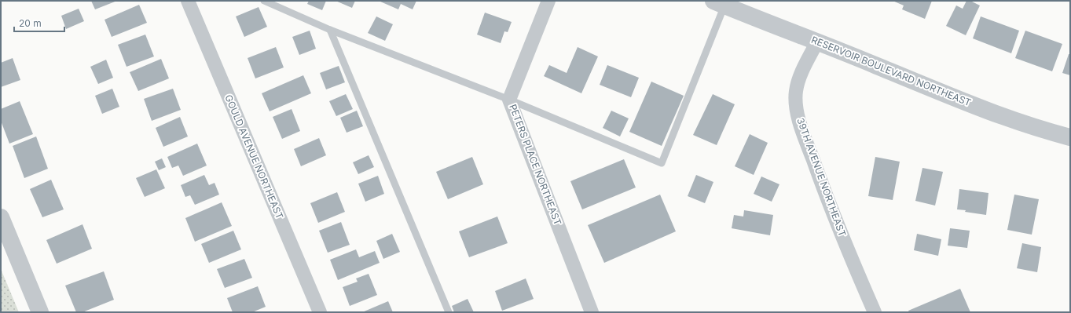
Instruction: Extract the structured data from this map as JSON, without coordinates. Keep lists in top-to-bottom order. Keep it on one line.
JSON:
{"streets":{"street":["RESERVOIR BOULEVARD NORTHEAST","GOULD AVENUE NORTHEAST","PETERS PLACE NORTHEAST","39TH AVENUE NORTHEAST"]},"crossings":[["RESERVOIR BOULEVARD NORTHEAST","39TH AVENUE NORTHEAST"]],"scale_bar":"20 m"}
